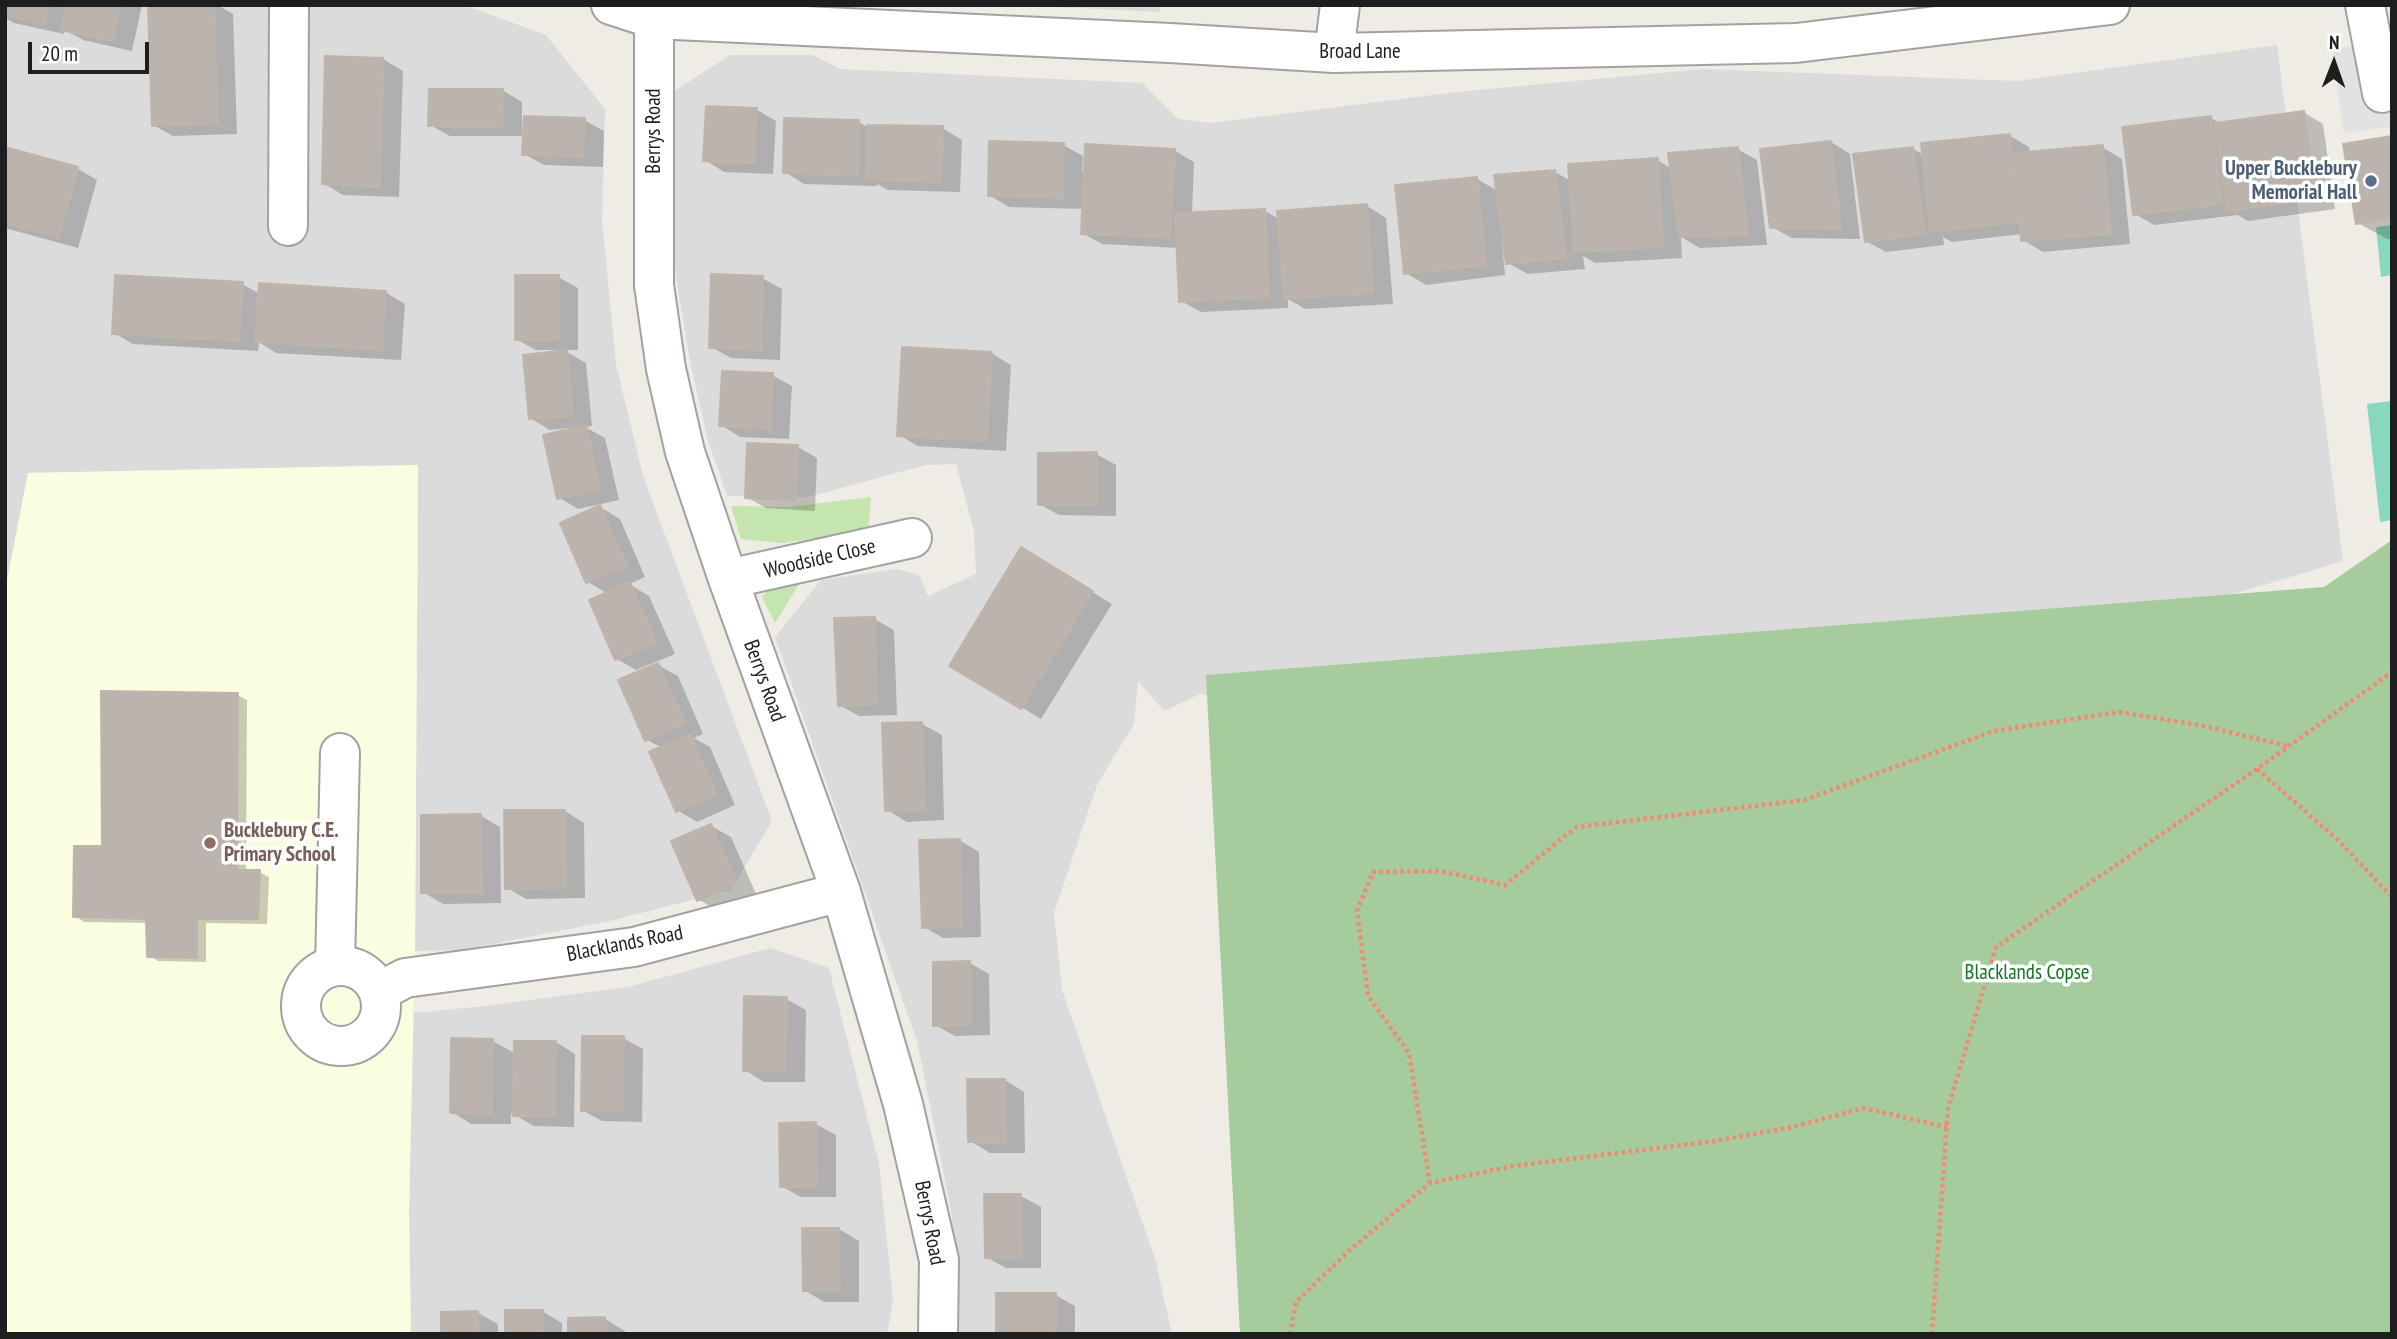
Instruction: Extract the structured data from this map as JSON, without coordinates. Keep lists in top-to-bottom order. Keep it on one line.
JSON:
{"streets":{"street":["Broad Lane","Berrys Road","Woodside Close","Blacklands Road"]},"crossings":[["Broad Lane","Berrys Road"],["Berrys Road","Woodside Close"],["Berrys Road","Blacklands Road"]],"parks":["Blacklands Copse"],"places":["Upper Bucklebury Memorial Hall","Bucklebury C.E. Primary School"],"scale_bar":"20 m","north":"top"}
